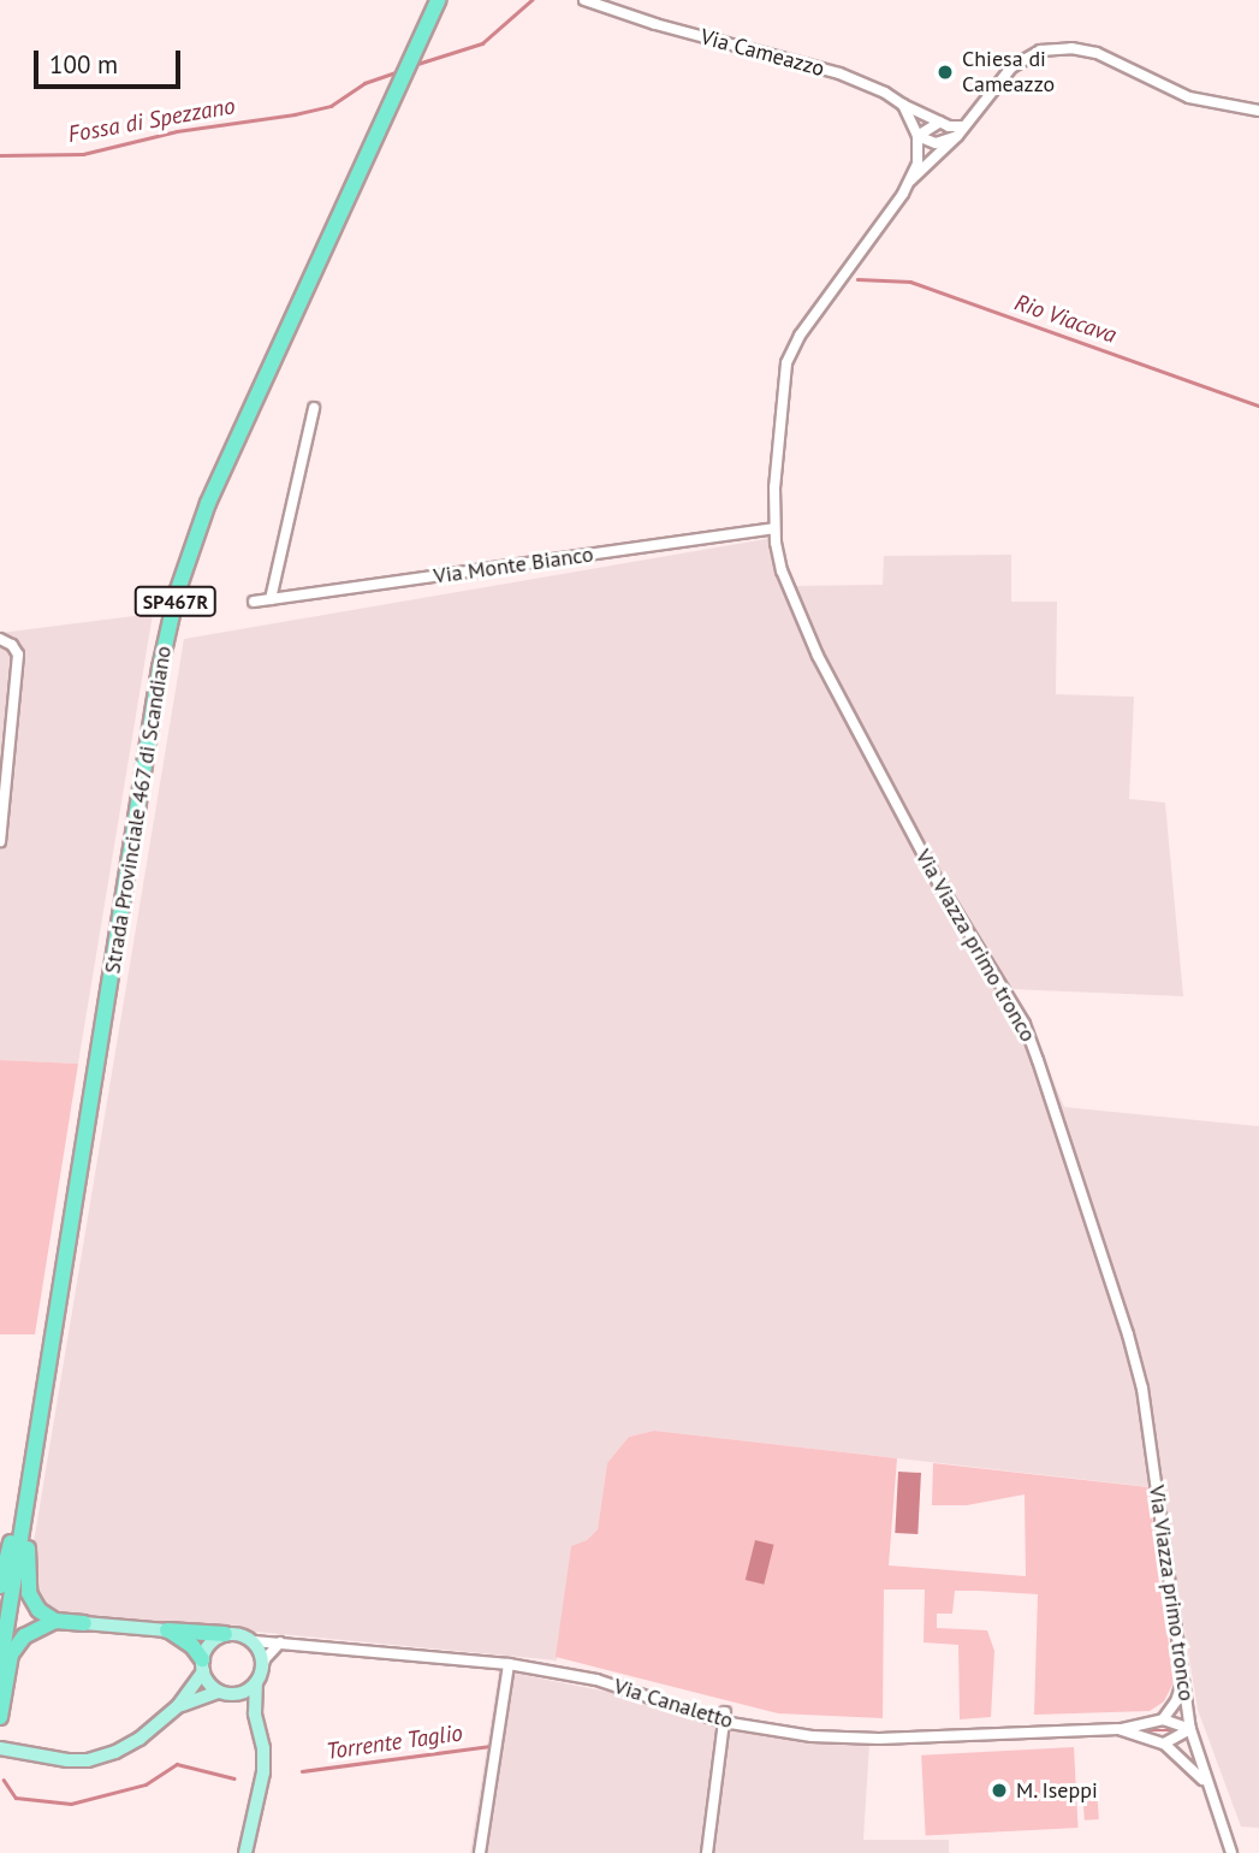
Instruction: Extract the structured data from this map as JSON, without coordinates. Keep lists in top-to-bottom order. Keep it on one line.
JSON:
{"streets":{"highway":["SP467R","Strada Provinciale 467 di Scandiano"],"street":["Via Cameazzo","Via Monte Bianco","Via Viazza primo tronco","Via Canaletto"]},"crossings":[["Via Monte Bianco","Via Viazza primo tronco"],["Via Viazza primo tronco","Via Canaletto"]],"water":["Fossa di Spezzano","Rio Viacava","Torrente Taglio"],"places":["Chiesa di Cameazzo","M. Iseppi"],"scale_bar":"100 m"}
